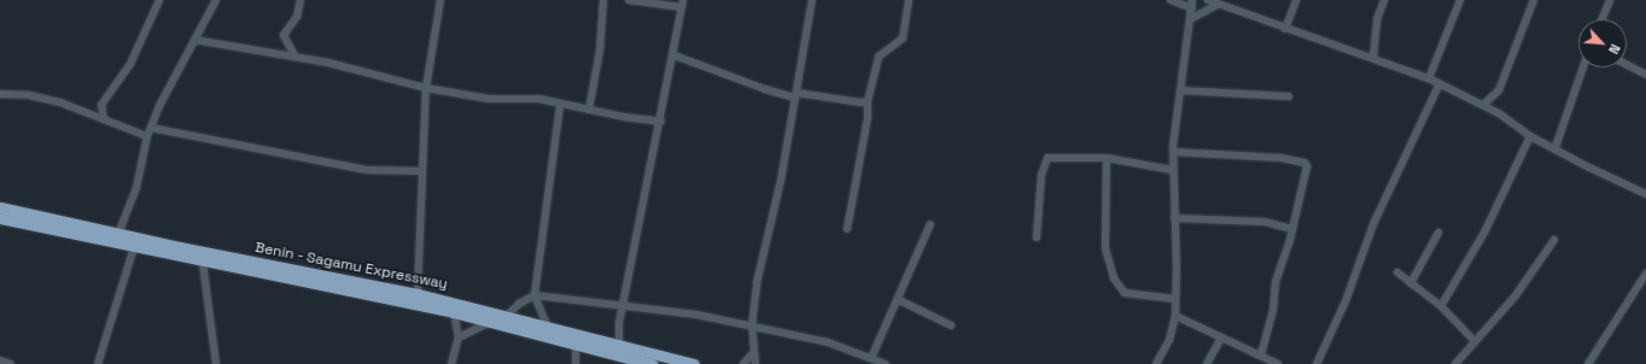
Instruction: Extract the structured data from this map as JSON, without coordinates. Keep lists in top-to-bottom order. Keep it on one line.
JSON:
{"streets":{"highway":["Benin - Sagamu Expressway"]},"north":"bottom right"}
